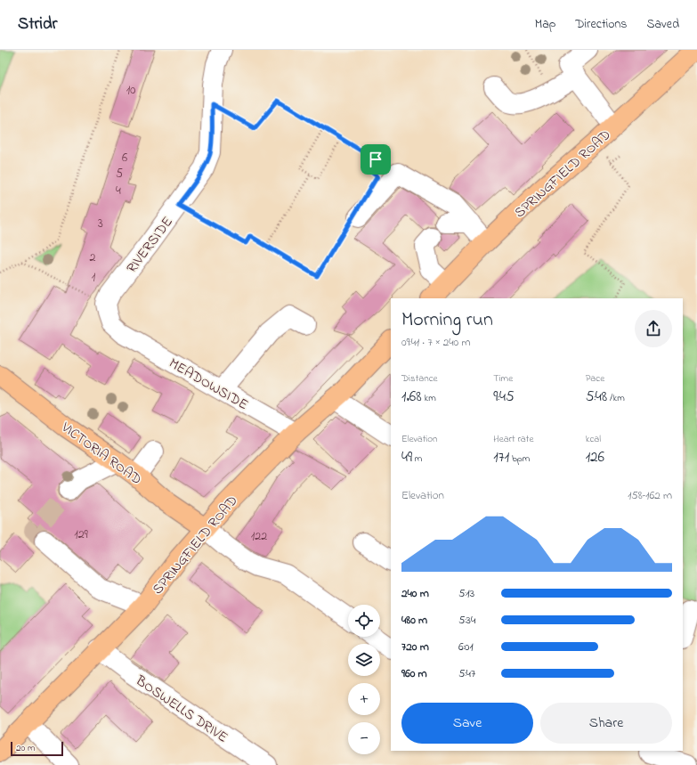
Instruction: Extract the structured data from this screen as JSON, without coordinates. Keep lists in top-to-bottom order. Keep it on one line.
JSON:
{"streets":{"main road":["SPRINGFIELD ROAD","VICTORIA ROAD"],"street":["RIVERSIDE","MEADOWSIDE","BOSWELLS DRIVE"]},"crossings":[["SPRINGFIELD ROAD","MEADOWSIDE"],["SPRINGFIELD ROAD","VICTORIA ROAD"],["SPRINGFIELD ROAD","BOSWELLS DRIVE"],["RIVERSIDE","MEADOWSIDE"]],"house_numbers":["10","6","5","4","3","2","1","129","122"],"scale_bar":"20 m","page":{"header":"Stridr","nav":["Map","Directions","Saved"],"heading":["Morning run","09:41 · 7 × 240 m"],"stats":[["Distance","1.68 km"],["Time","9:45"],["Pace","5:48 /km"],["Elevation","49 m"],["Heart rate","171 bpm"],["kcal","126"]],"chart":["Elevation","158–162 m"],"list":[{"name":"240 m","note":"5:13"},{"name":"480 m","note":"5:34"},{"name":"720 m","note":"6:01"},{"name":"960 m","note":"5:47"}],"map_buttons":["+","−"],"buttons":["Save","Share"],"scale":"20 m"}}
